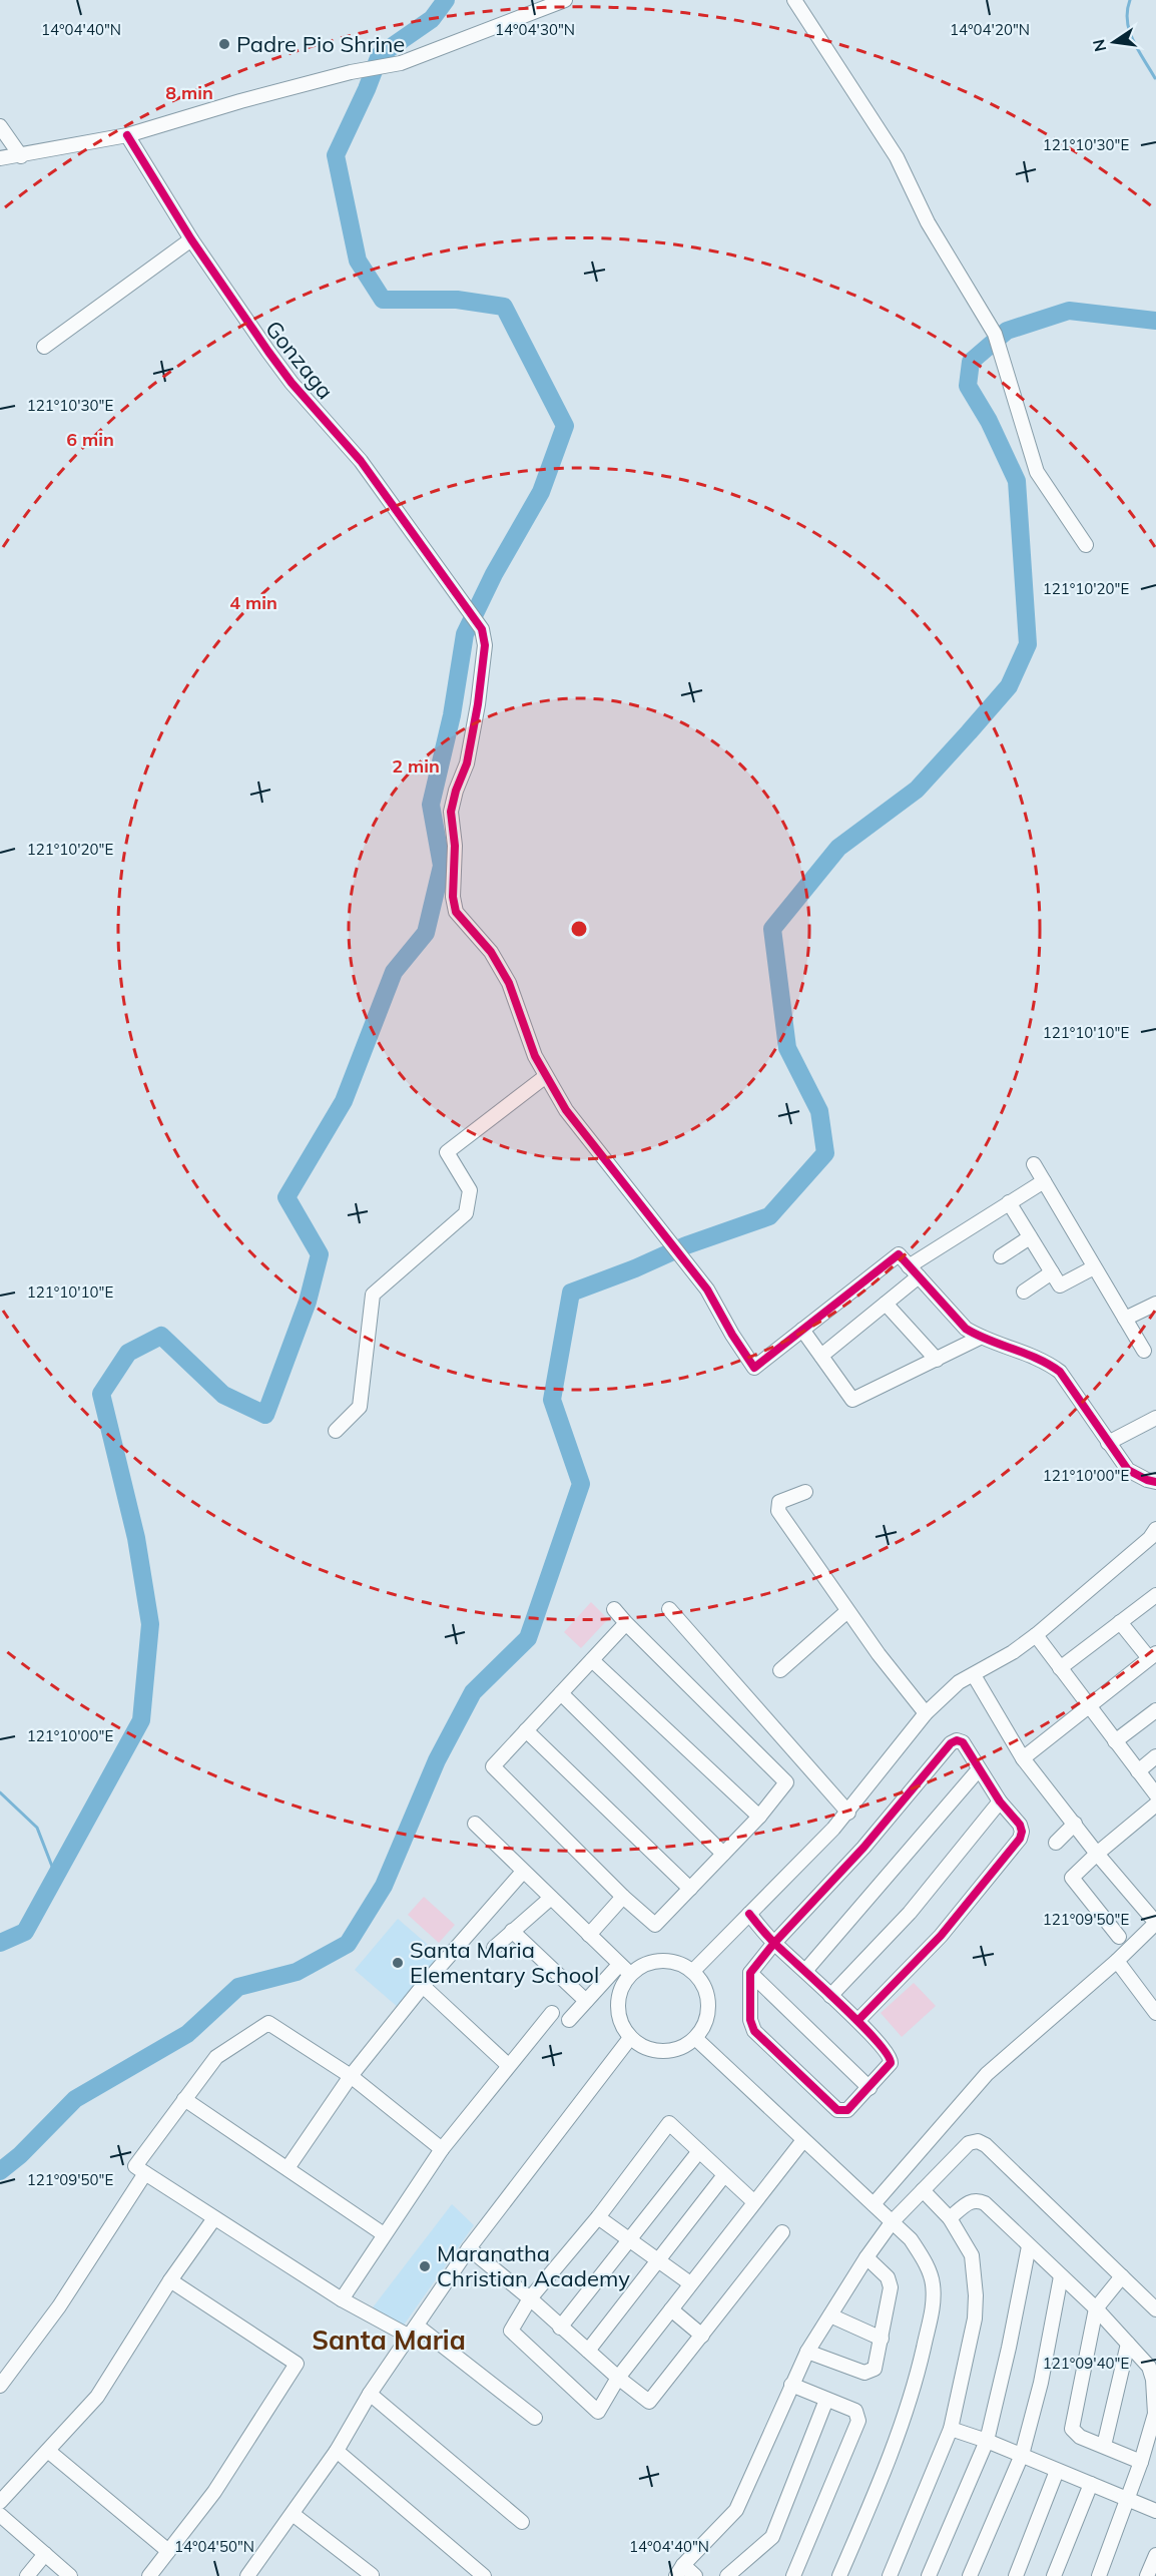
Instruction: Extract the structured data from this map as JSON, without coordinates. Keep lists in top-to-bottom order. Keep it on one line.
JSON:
{"streets":{"street":["Gonzaga"]},"districts":["Santa Maria"],"places":["Padre Pio Shrine","Santa Maria Elementary School","Maranatha Christian Academy"],"north":"left","coordinates":["14°04'40\"N","14°04'30\"N","14°04'20\"N","121°10'30\"E","121°10'20\"E","121°10'10\"E","121°10'00\"E","121°09'50\"E","121°09'40\"E","14°04'50\"N"],"rings":["8 min","6 min","4 min","2 min"]}
